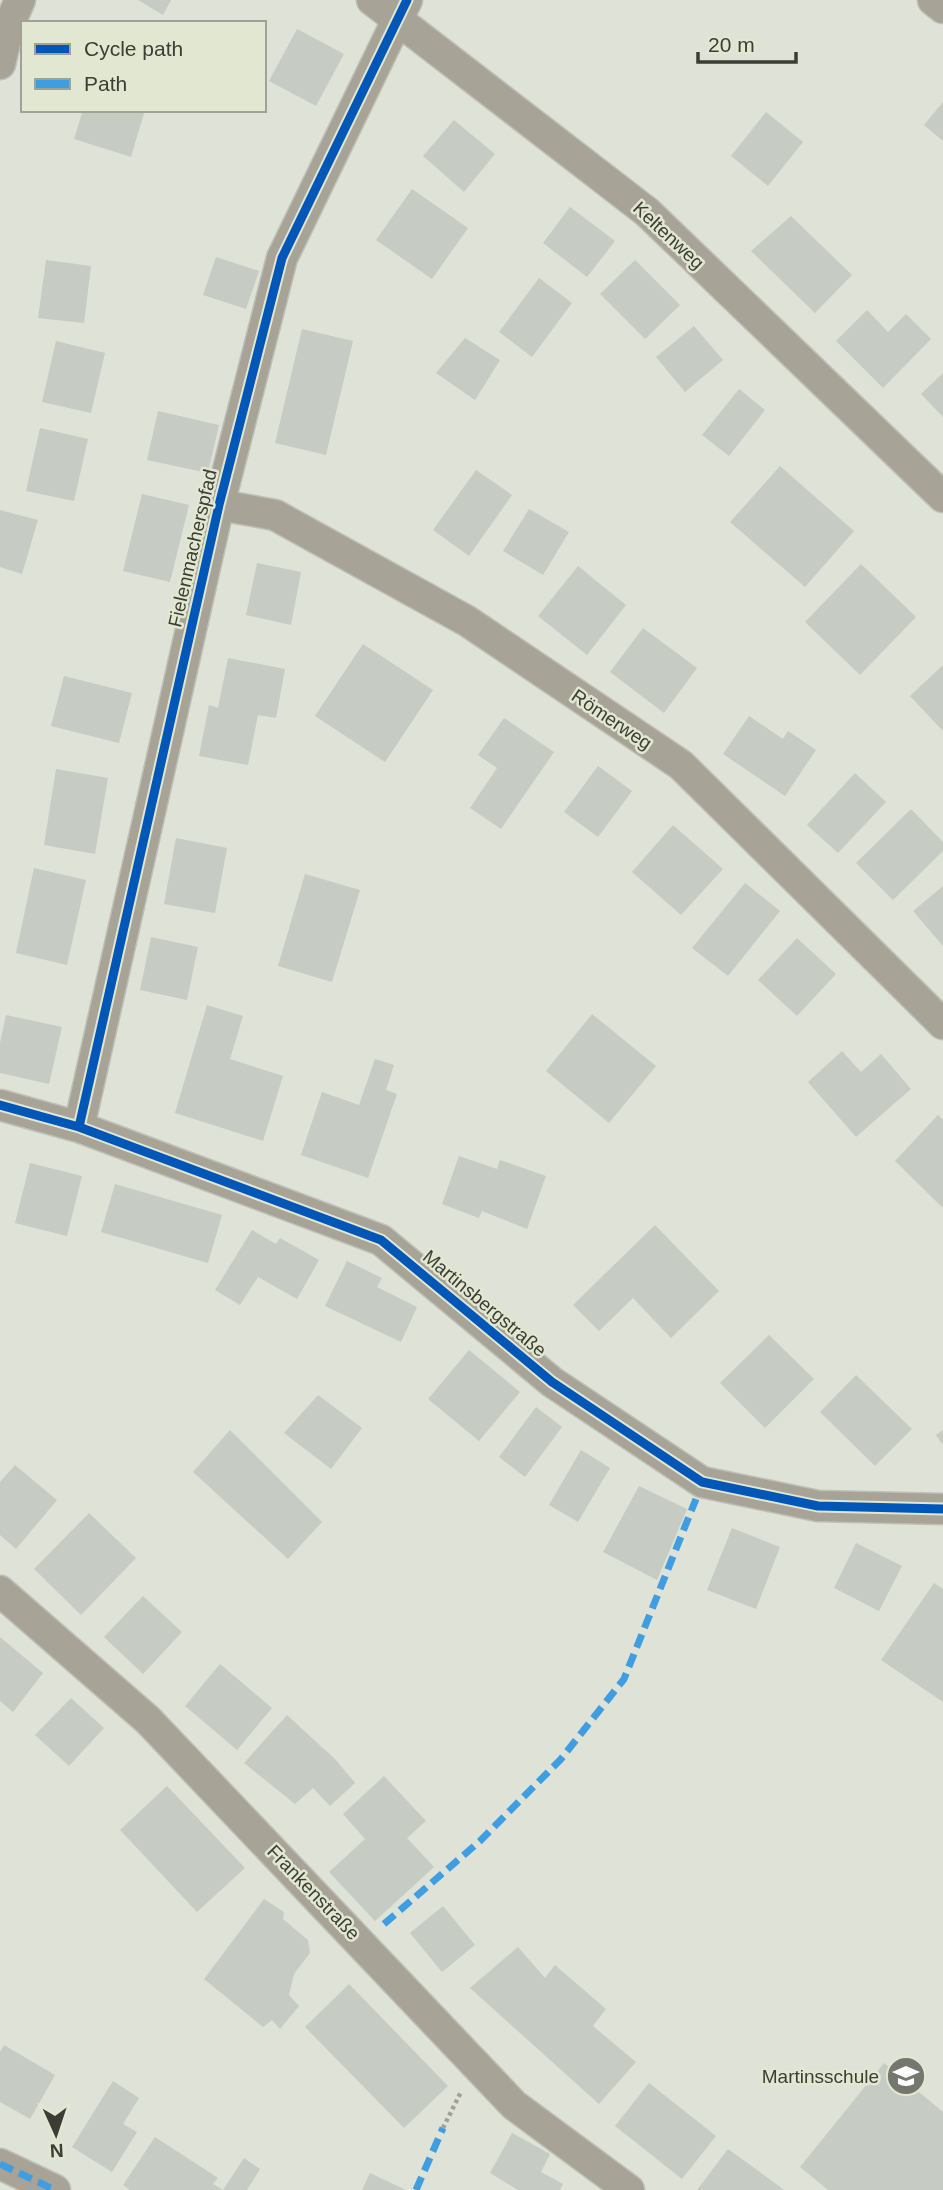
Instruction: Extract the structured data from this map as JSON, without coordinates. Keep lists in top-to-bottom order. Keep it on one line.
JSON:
{"streets":{"street":["Keltenweg","Fielenmacherspfad","Römerweg","Martinsbergstraße","Frankenstraße"]},"crossings":[["Keltenweg","Fielenmacherspfad"],["Fielenmacherspfad","Römerweg"],["Fielenmacherspfad","Martinsbergstraße"]],"places":{"school or university":["Martinsschule"]},"legend":["Cycle path","Path"],"scale_bar":"20 m","north":"bottom"}
